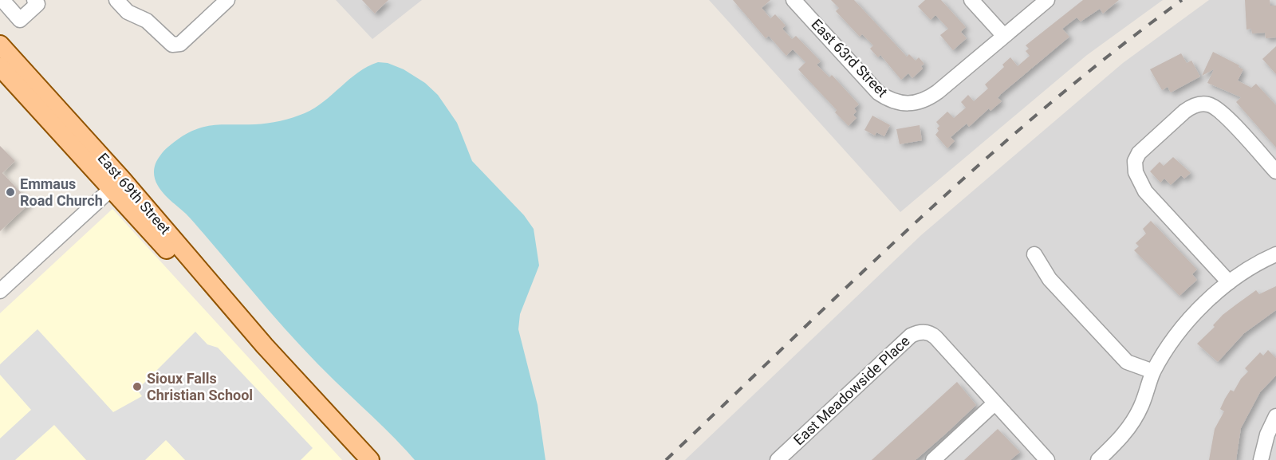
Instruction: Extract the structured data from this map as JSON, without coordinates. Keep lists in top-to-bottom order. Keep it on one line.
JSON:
{"streets":{"main road":["East 69th Street"],"street":["East 63rd Street","East Meadowside Place"]},"places":["Emmaus Road Church","Sioux Falls Christian School"]}
